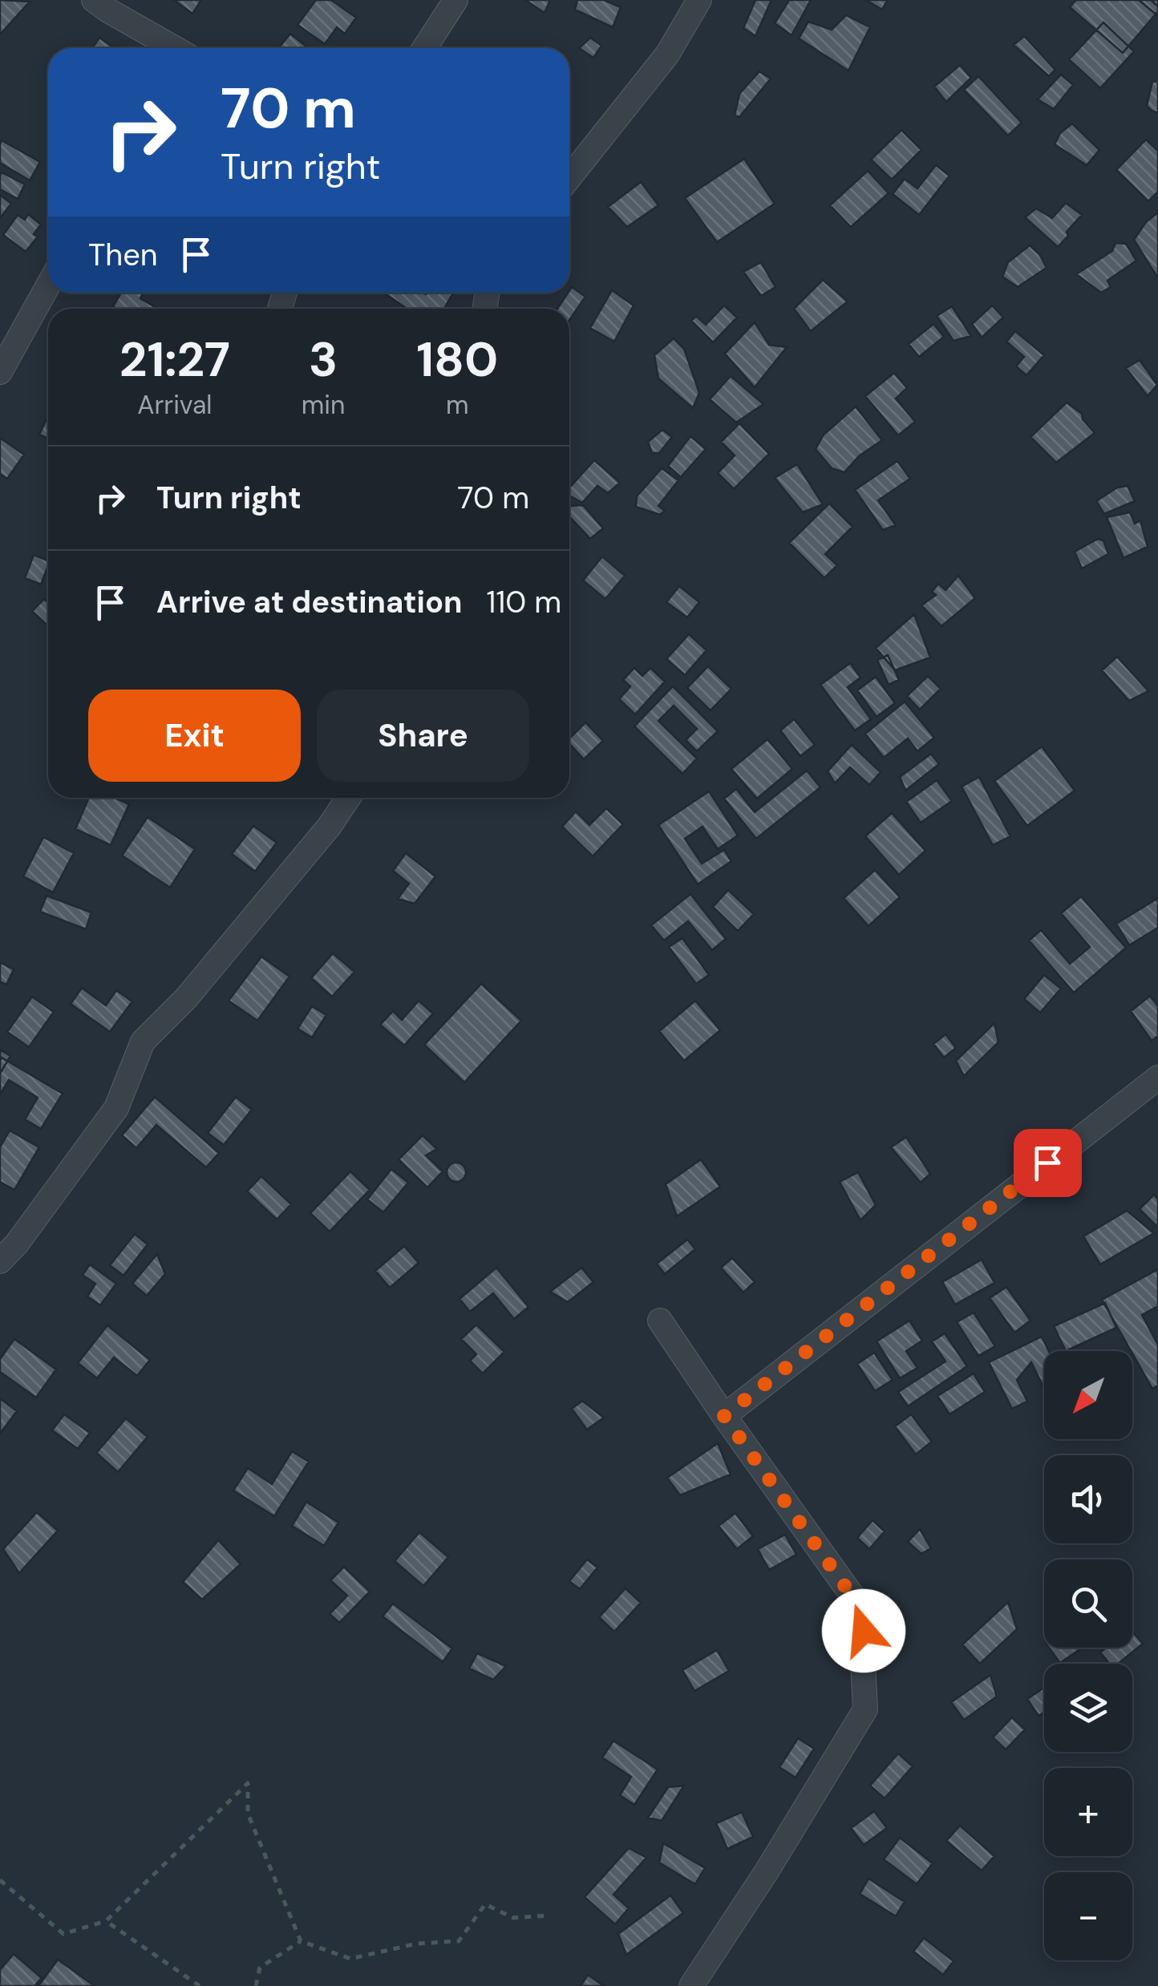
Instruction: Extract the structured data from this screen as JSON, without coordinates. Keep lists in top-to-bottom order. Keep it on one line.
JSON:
{"north":"bottom left","page":{"turn":["70 m","Turn right"],"then":"Then","eta":["21:27","Arrival","3","min","180","m"],"list":[{"name":"Turn right","value":"70 m"},{"name":"Arrive at destination","value":"110 m"}],"buttons":["Exit","Share"],"map_buttons":["+","−"]}}
